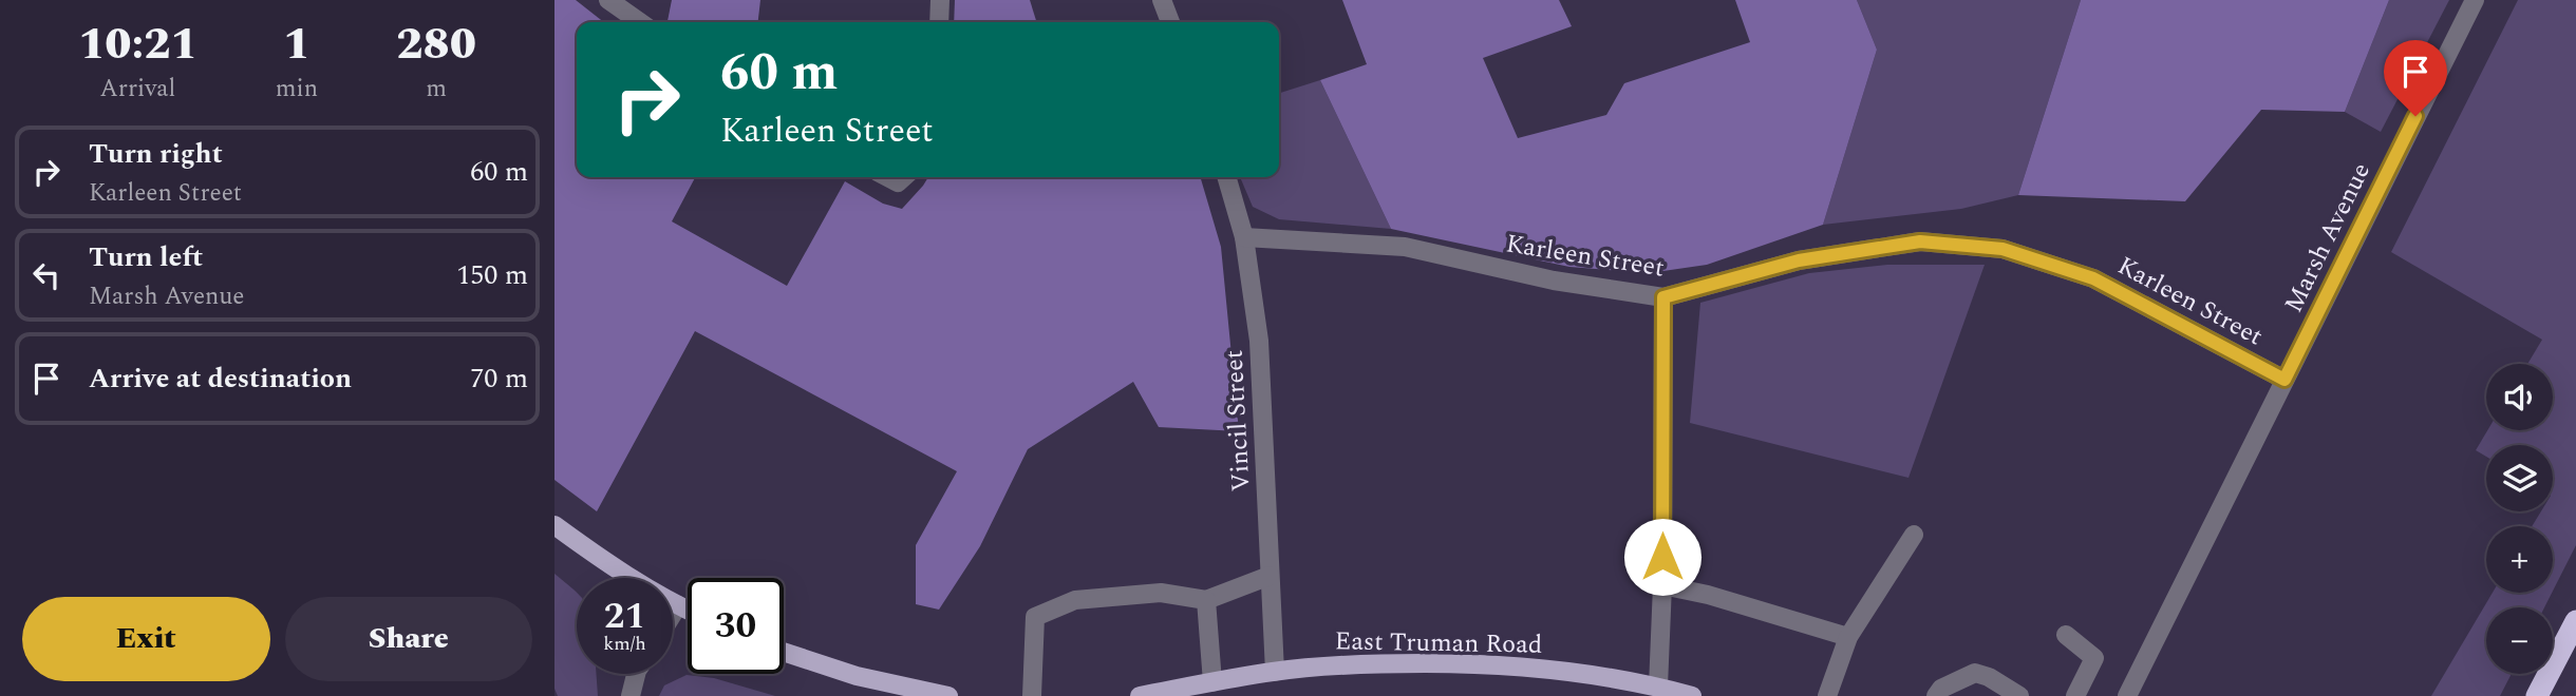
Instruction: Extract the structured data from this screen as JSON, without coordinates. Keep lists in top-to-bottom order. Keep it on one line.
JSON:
{"streets":{"main road":["East Truman Road"],"street":["Marsh Avenue","Karleen Street","Vincil Street"]},"crossings":[["Marsh Avenue","Karleen Street"],["Karleen Street","Vincil Street"],["Vincil Street","East Truman Road"]],"page":{"eta":["10:21","Arrival","1","min","280","m"],"turn":["60 m","Karleen Street"],"list":[{"name":"Turn right","note":"Karleen Street","value":"60 m"},{"name":"Turn left","note":"Marsh Avenue","value":"150 m"},{"name":"Arrive at destination","value":"70 m"}],"map_buttons":["+","−"],"speed":"21 km/h","limit":"30","buttons":["Exit","Share"]}}
